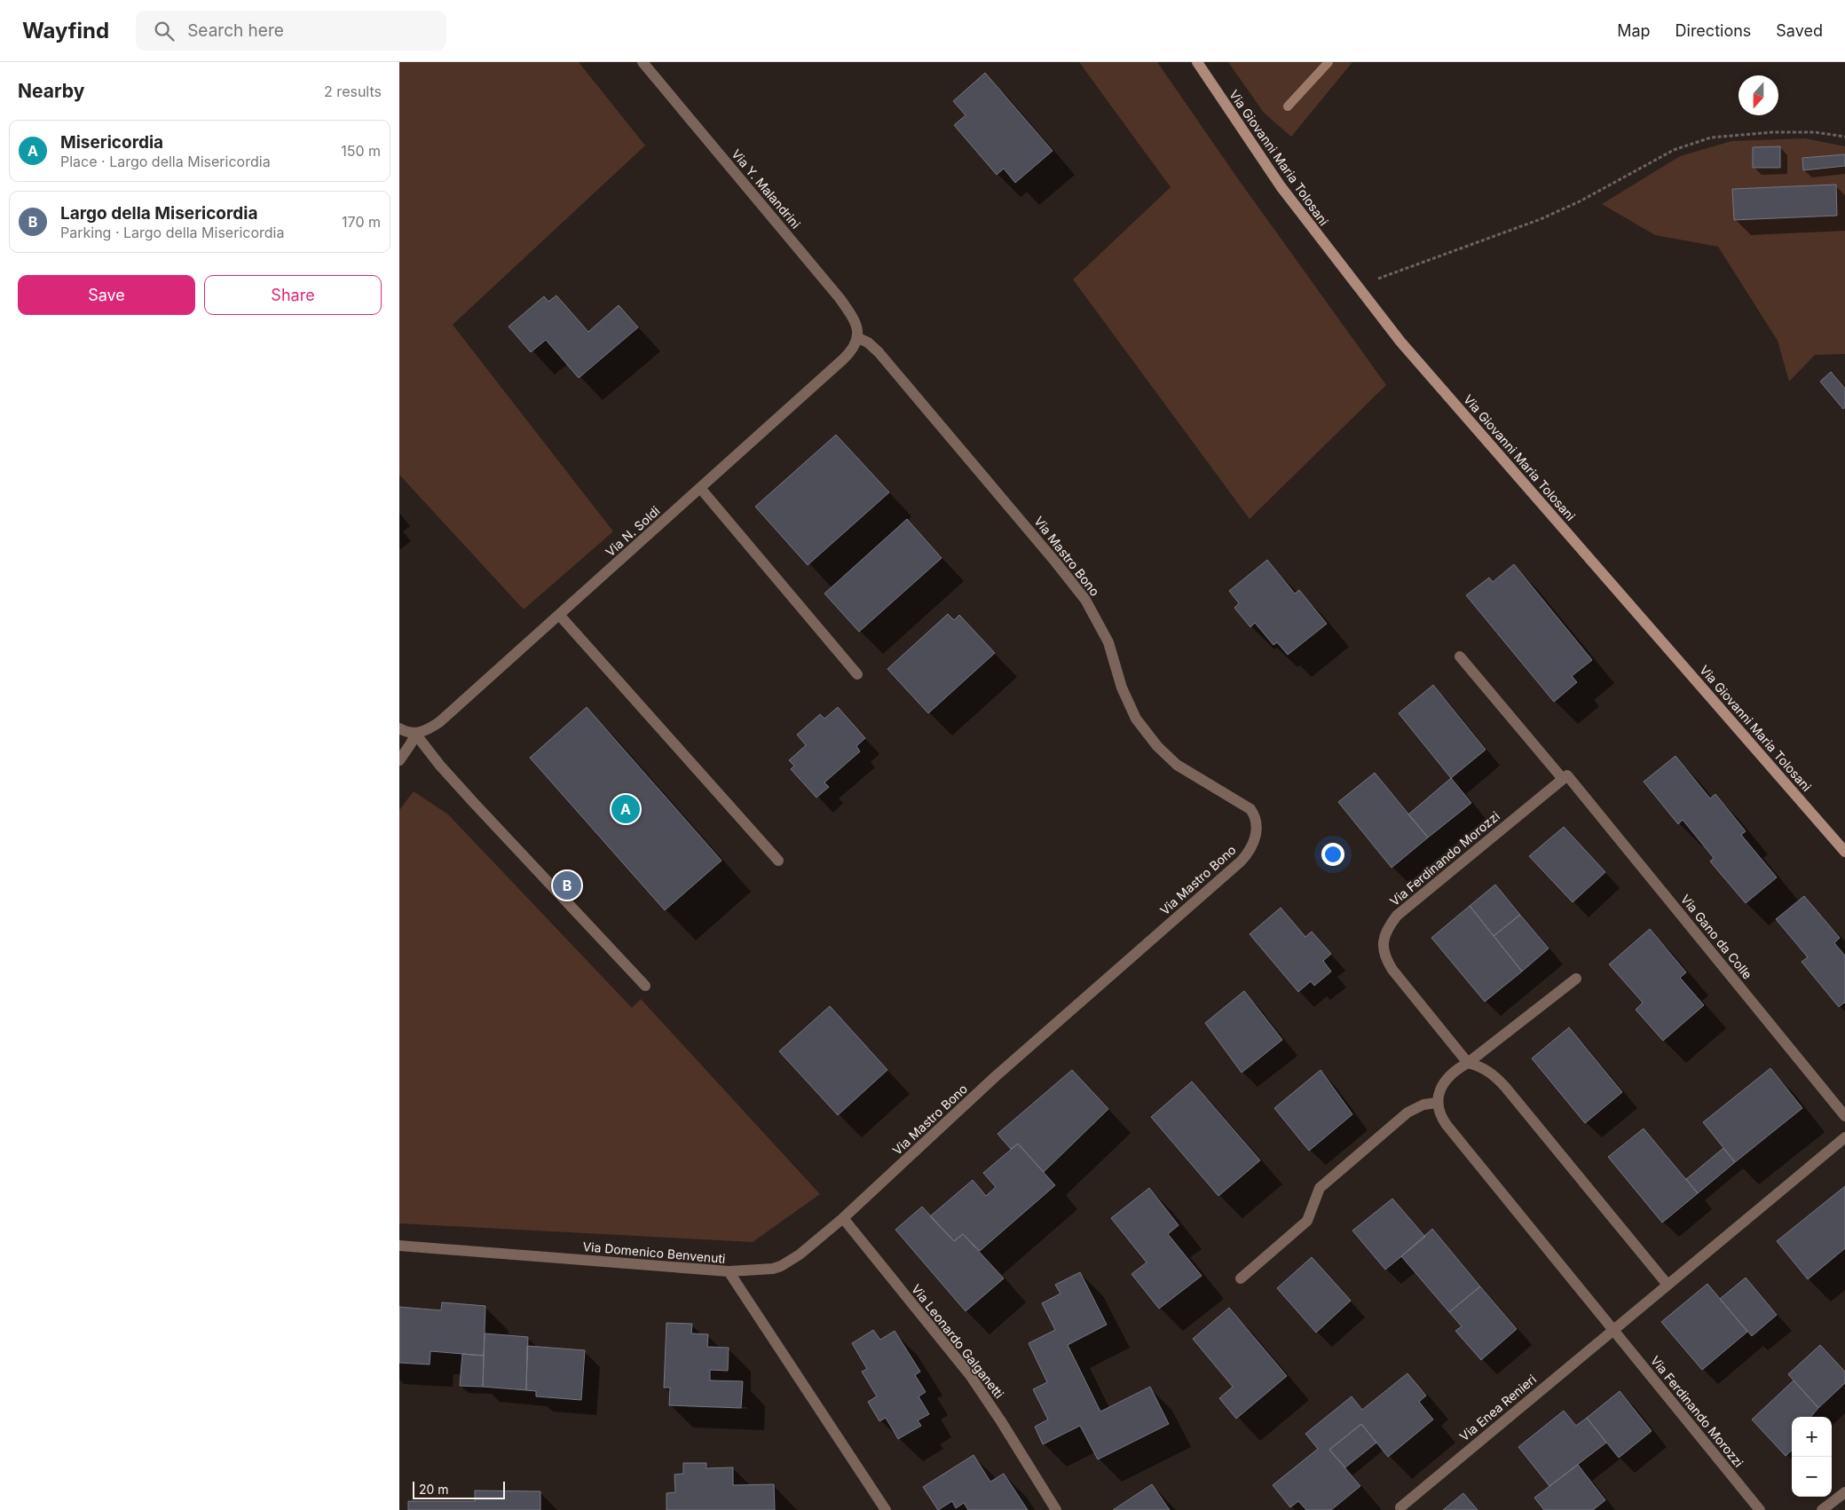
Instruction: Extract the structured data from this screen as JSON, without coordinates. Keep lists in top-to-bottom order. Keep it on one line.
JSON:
{"streets":{"street":["Via Giovanni Maria Tolosani","Via Y. Malandrini","Via N. Soldi","Via Mastro Bono","Via Ferdinando Morozzi","Via Gano da Colle","Via Domenico Benvenuti","Via Leonardo Galganetti","Via Enea Renieri"]},"crossings":[["Via Y. Malandrini","Via N. Soldi"],["Via Y. Malandrini","Via Mastro Bono"],["Via N. Soldi","Via Mastro Bono"],["Via Mastro Bono","Via Domenico Benvenuti"],["Via Mastro Bono","Via Leonardo Galganetti"],["Via Ferdinando Morozzi","Via Gano da Colle"],["Via Ferdinando Morozzi","Via Enea Renieri"]],"scale_bar":"20 m","north":"bottom","page":{"header":"Wayfind","search":"Search here","nav":["Map","Directions","Saved"],"heading":["Nearby","2 results"],"list":[{"mark":"A","name":"Misericordia","note":"Place · Largo della Misericordia","value":"150 m"},{"mark":"B","name":"Largo della Misericordia","note":"Parking · Largo della Misericordia","value":"170 m"}],"buttons":["Save","Share"],"pins":["A","B"],"map_buttons":["+","−"],"scale":"20 m"}}
